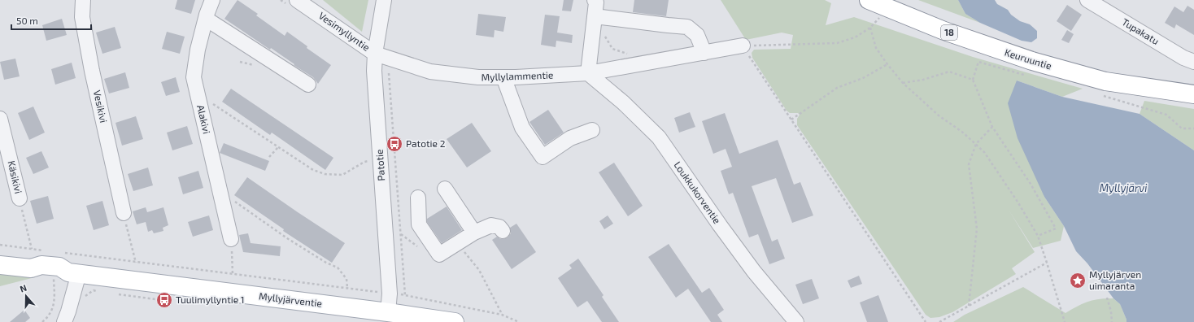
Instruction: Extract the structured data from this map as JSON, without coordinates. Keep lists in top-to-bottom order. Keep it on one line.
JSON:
{"streets":{"main road":["18","Keuruuntie","Myllyjärventie"],"street":["Vesimyllyntie","Tupakatu","Myllylammentie","Vesikivi","Alakivi","Patotie","Käsikivi","Loukkukorventie"]},"crossings":[["Vesimyllyntie","Myllylammentie"],["Vesimyllyntie","Patotie"],["Myllylammentie","Patotie"],["Myllylammentie","Loukkukorventie"],["Patotie","Myllyjärventie"]],"water":["Myllyjärvi"],"places":{"bus stop":["Patotie 2","Tuulimyllyntie 1"],"place":["Myllyjärven uimaranta"]},"scale_bar":"50 m","north":"top"}
